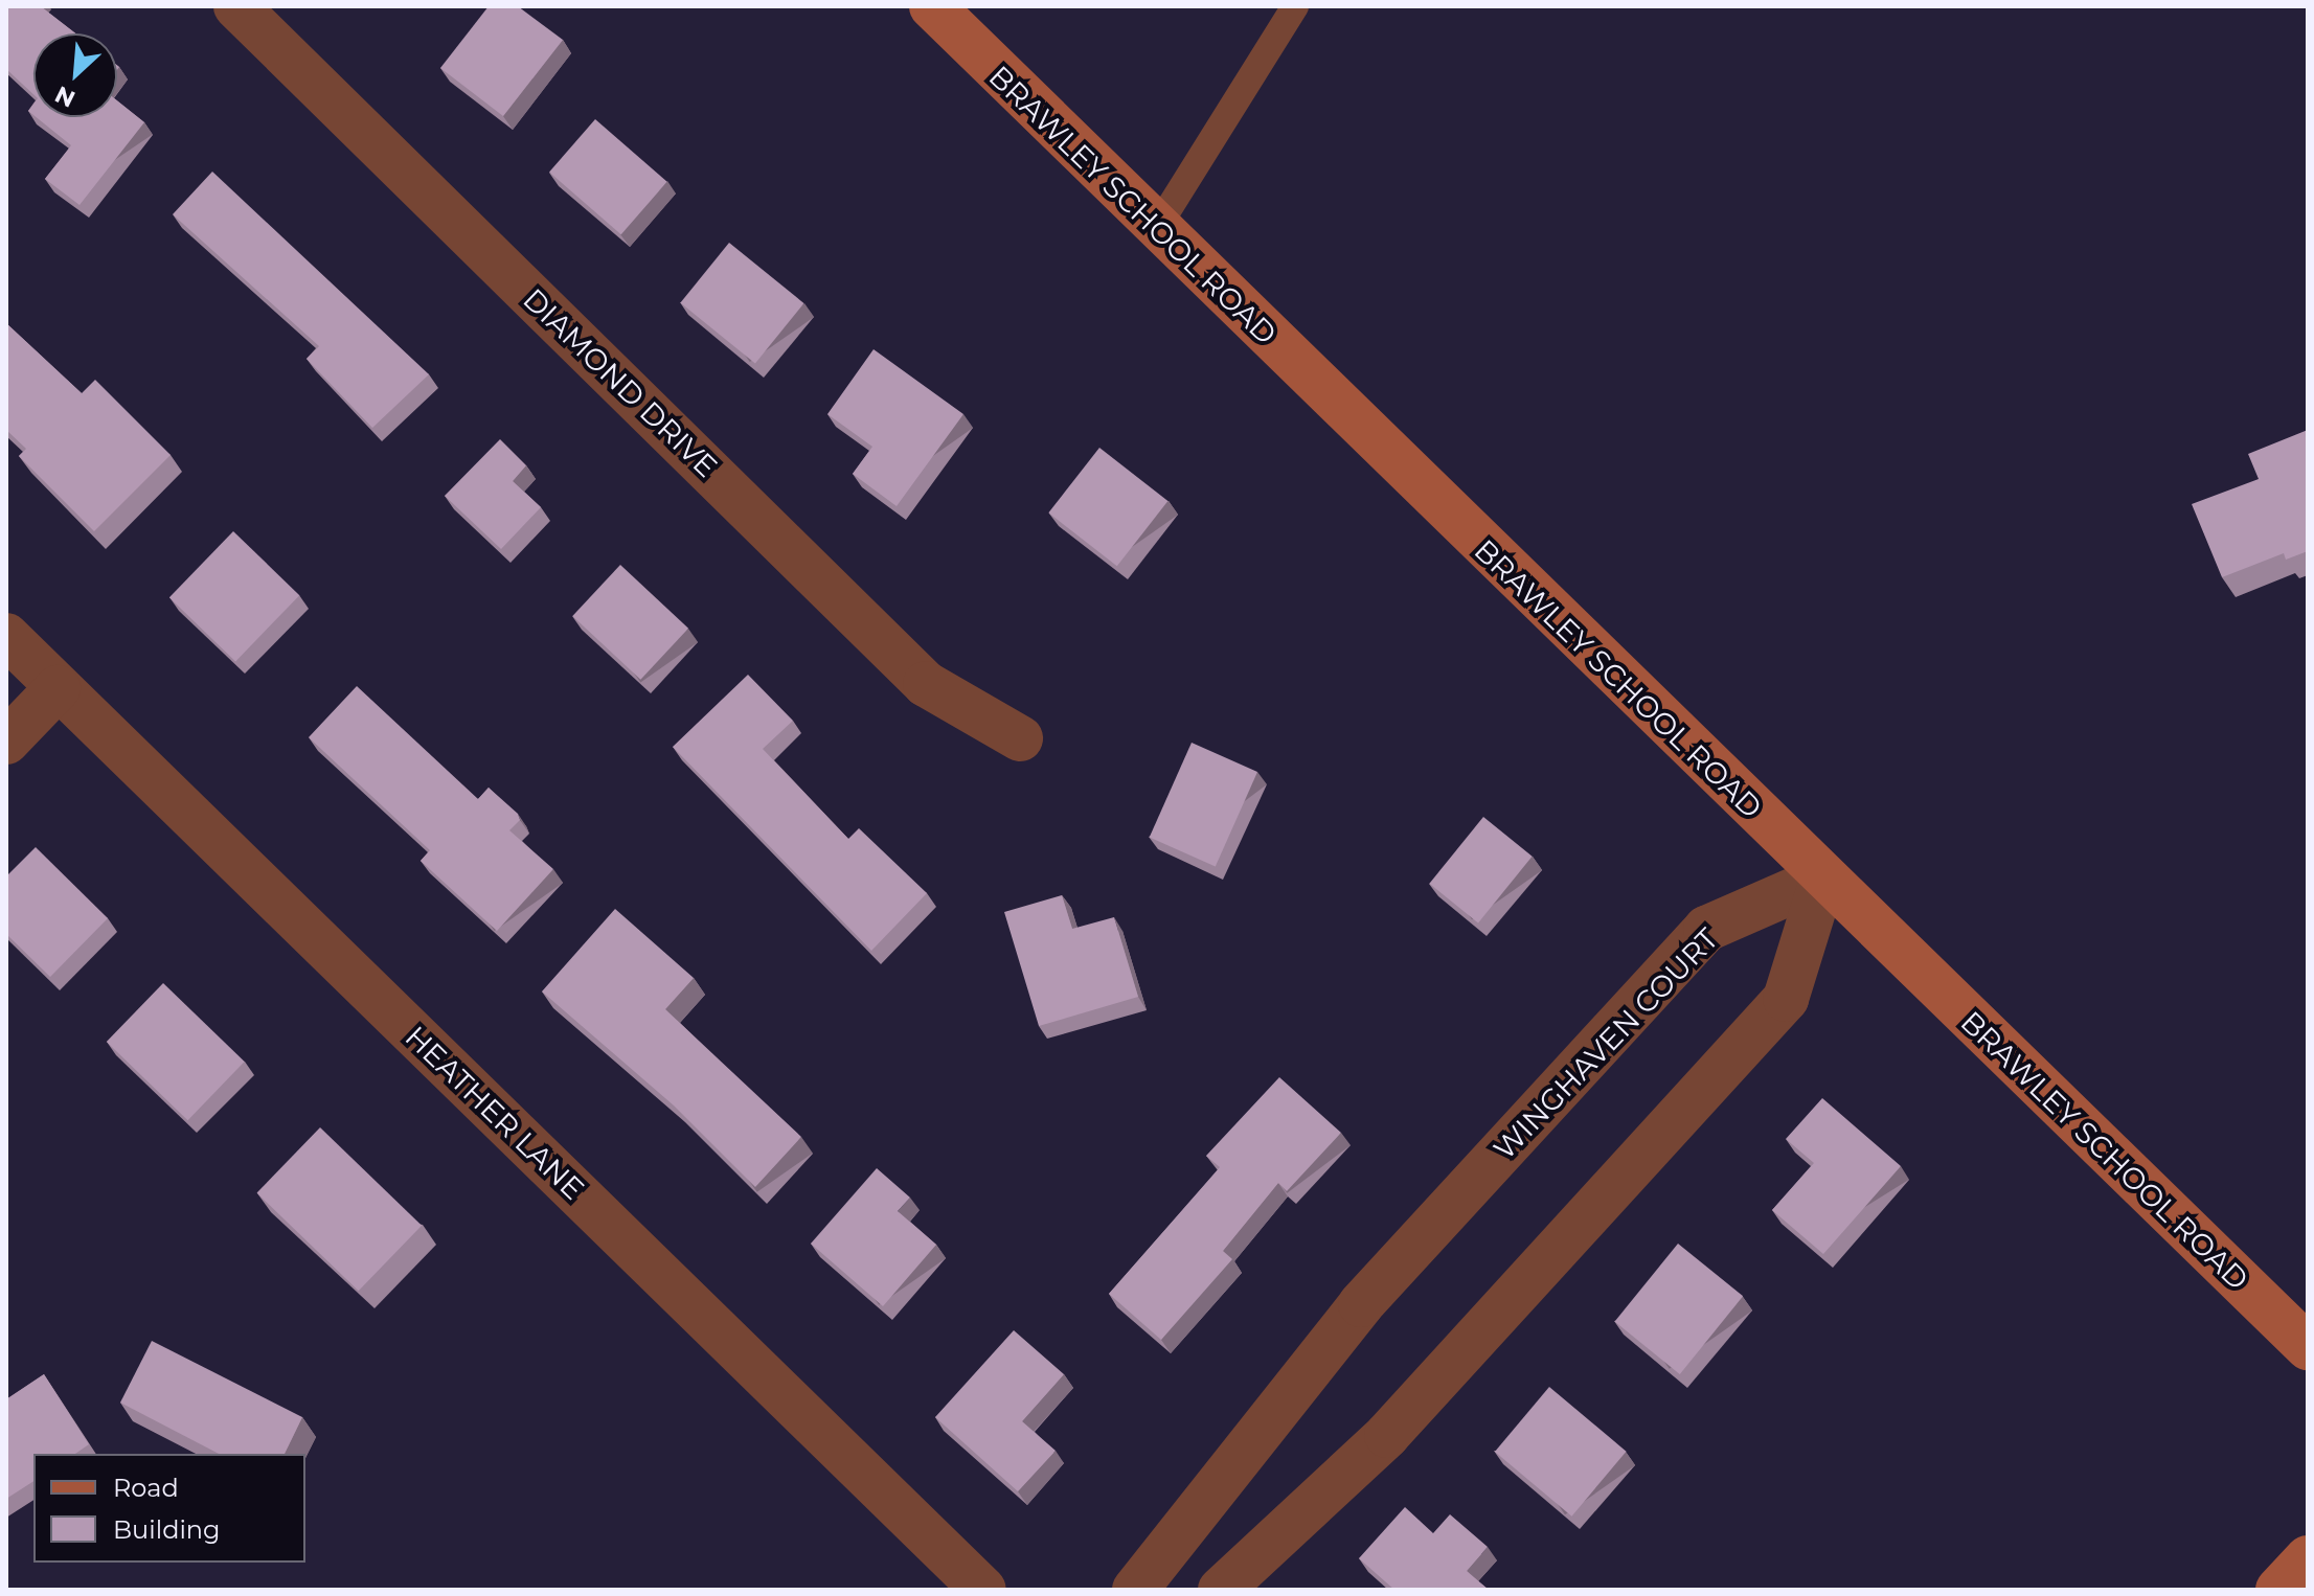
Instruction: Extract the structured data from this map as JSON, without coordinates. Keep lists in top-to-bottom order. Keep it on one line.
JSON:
{"streets":{"main road":["BRAWLEY SCHOOL ROAD"],"street":["DIAMOND DRIVE","WINGHAVEN COURT","HEATHER LANE"]},"crossings":[["BRAWLEY SCHOOL ROAD","WINGHAVEN COURT"]],"legend":["Road","Building"],"north":"bottom left"}
